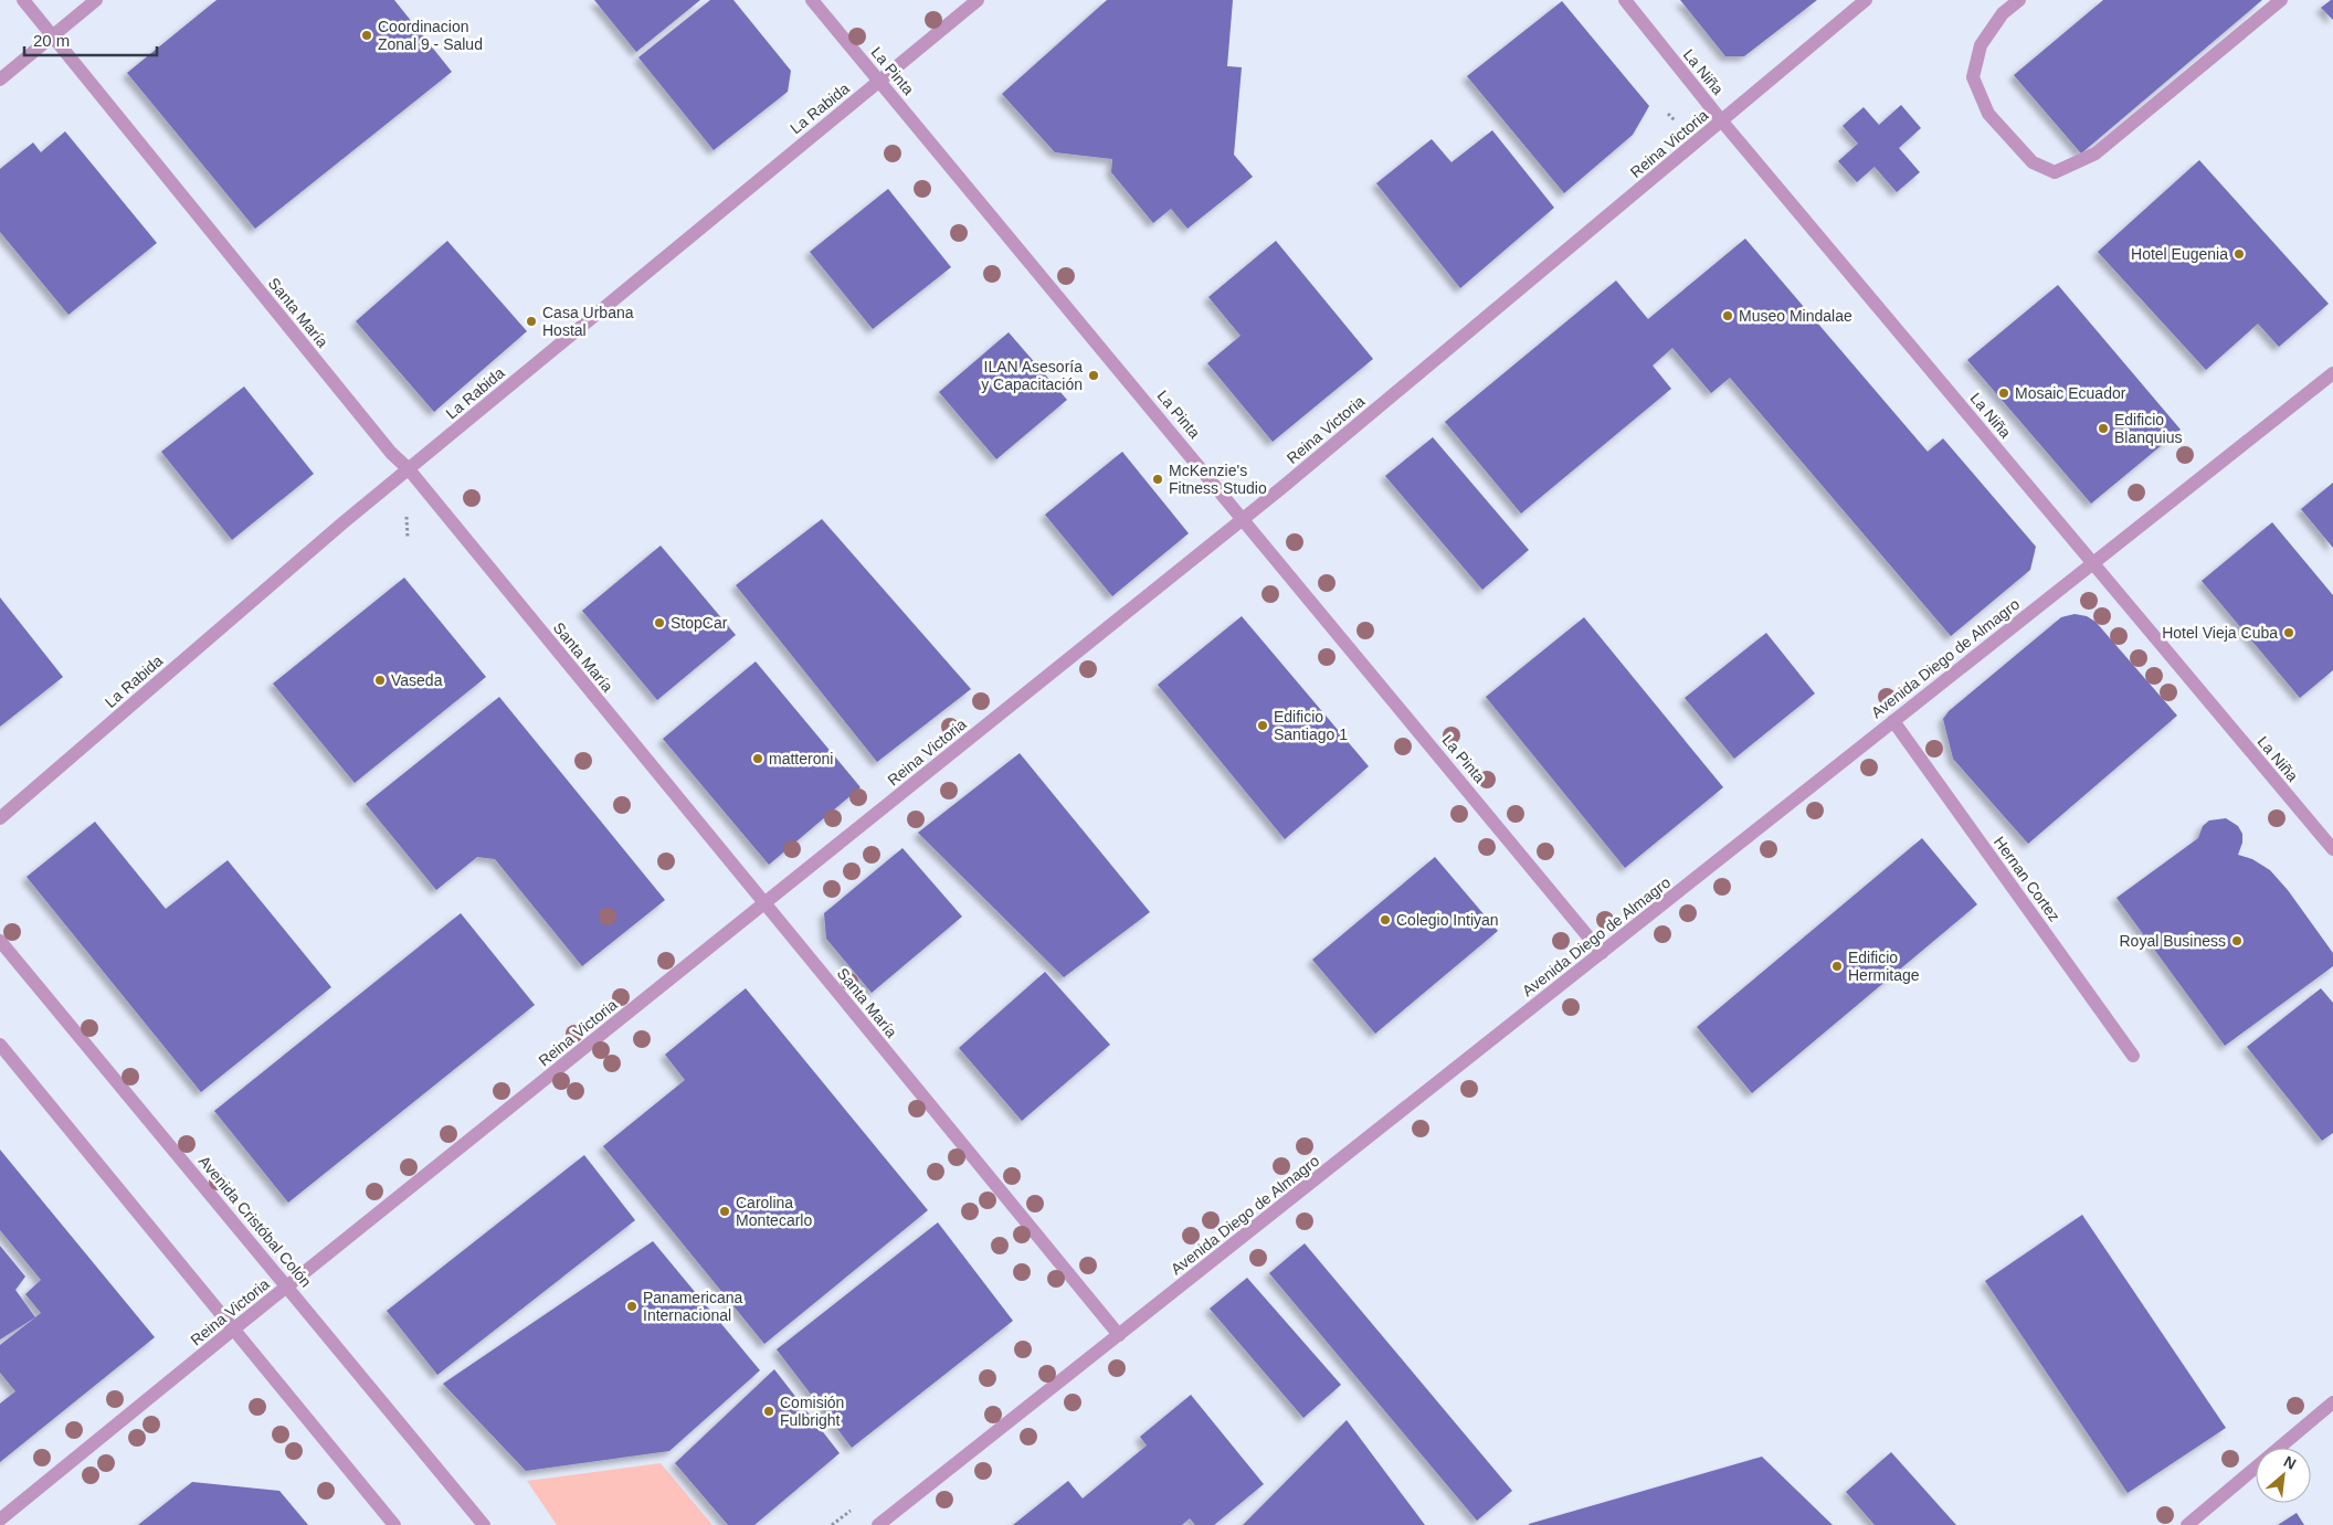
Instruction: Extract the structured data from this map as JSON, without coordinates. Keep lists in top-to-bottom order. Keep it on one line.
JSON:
{"streets":{"street":["La Pinta","La Niña","La Rabida","Reina Victoria","Santa María","Avenida Diego de Almagro","Hernan Cortez","Avenida Cristóbal Colón"]},"crossings":[["La Pinta","La Rabida"],["La Pinta","Reina Victoria"],["La Pinta","Avenida Diego de Almagro"],["La Niña","Reina Victoria"],["La Niña","Avenida Diego de Almagro"],["La Rabida","Santa María"],["Reina Victoria","Santa María"],["Reina Victoria","Avenida Cristóbal Colón"],["Santa María","Avenida Diego de Almagro"],["Avenida Diego de Almagro","Hernan Cortez"]],"places":["Coordinacion Zonal 9 - Salud","Hotel Eugenia","Museo Mindalae","Casa Urbana Hostal","ILAN Asesoría y Capacitación","Mosaic Ecuador","Edificio Blanquius","McKenzie's Fitness Studio","StopCar","Hotel Vieja Cuba","Vaseda","Edificio Santiago 1","matteroni","Colegio Intiyan","Royal Business","Edificio Hermitage","Carolina Montecarlo","Panamericana Internacional","Comisión Fulbright"],"scale_bar":"20 m","north":"top right"}
